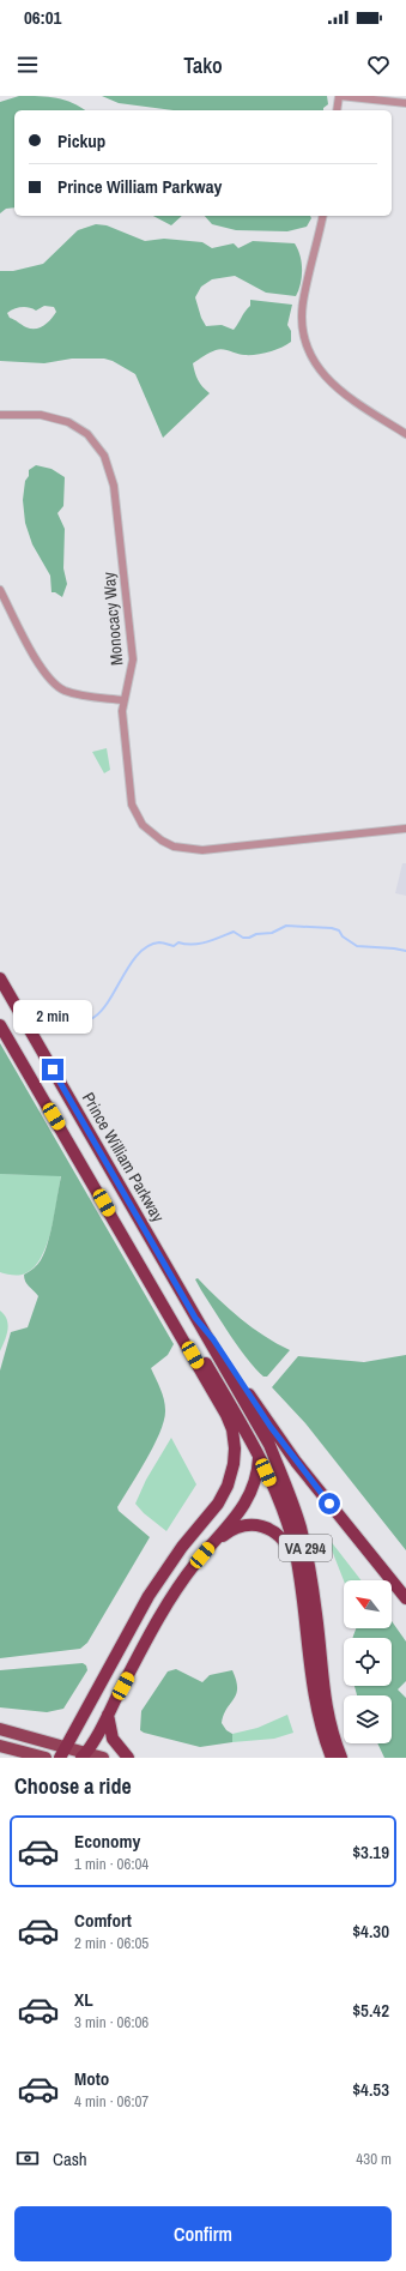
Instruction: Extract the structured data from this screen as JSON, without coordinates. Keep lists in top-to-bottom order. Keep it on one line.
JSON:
{"streets":{"highway":["Prince William Parkway","VA 294"],"street":["Monocacy Way"]},"crossings":[["Prince William Parkway","VA 294"]],"north":"top left","page":{"status":"06:01","header":"Tako","banner":["Pickup","Prince William Parkway"],"bubble":"2 min","heading":"Choose a ride","list":[{"name":"Economy","note":"1 min · 06:04","value":"$3.19"},{"name":"Comfort","note":"2 min · 06:05","value":"$4.30"},{"name":"XL","note":"3 min · 06:06","value":"$5.42"},{"name":"Moto","note":"4 min · 06:07","value":"$4.53"}],"pay":["Cash","430 m"],"buttons":"Confirm"}}
